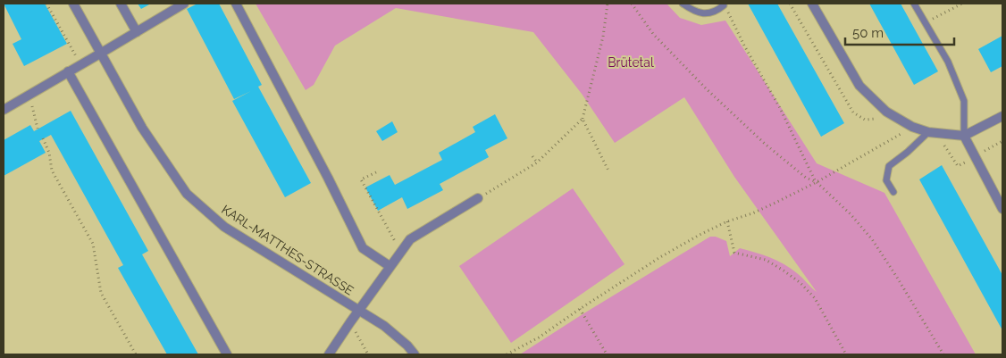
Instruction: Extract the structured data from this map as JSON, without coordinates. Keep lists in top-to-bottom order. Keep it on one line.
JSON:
{"streets":{"street":["KARL-MATTHES-STRASSE"]},"parks":["Brütetal"],"scale_bar":"50 m"}
